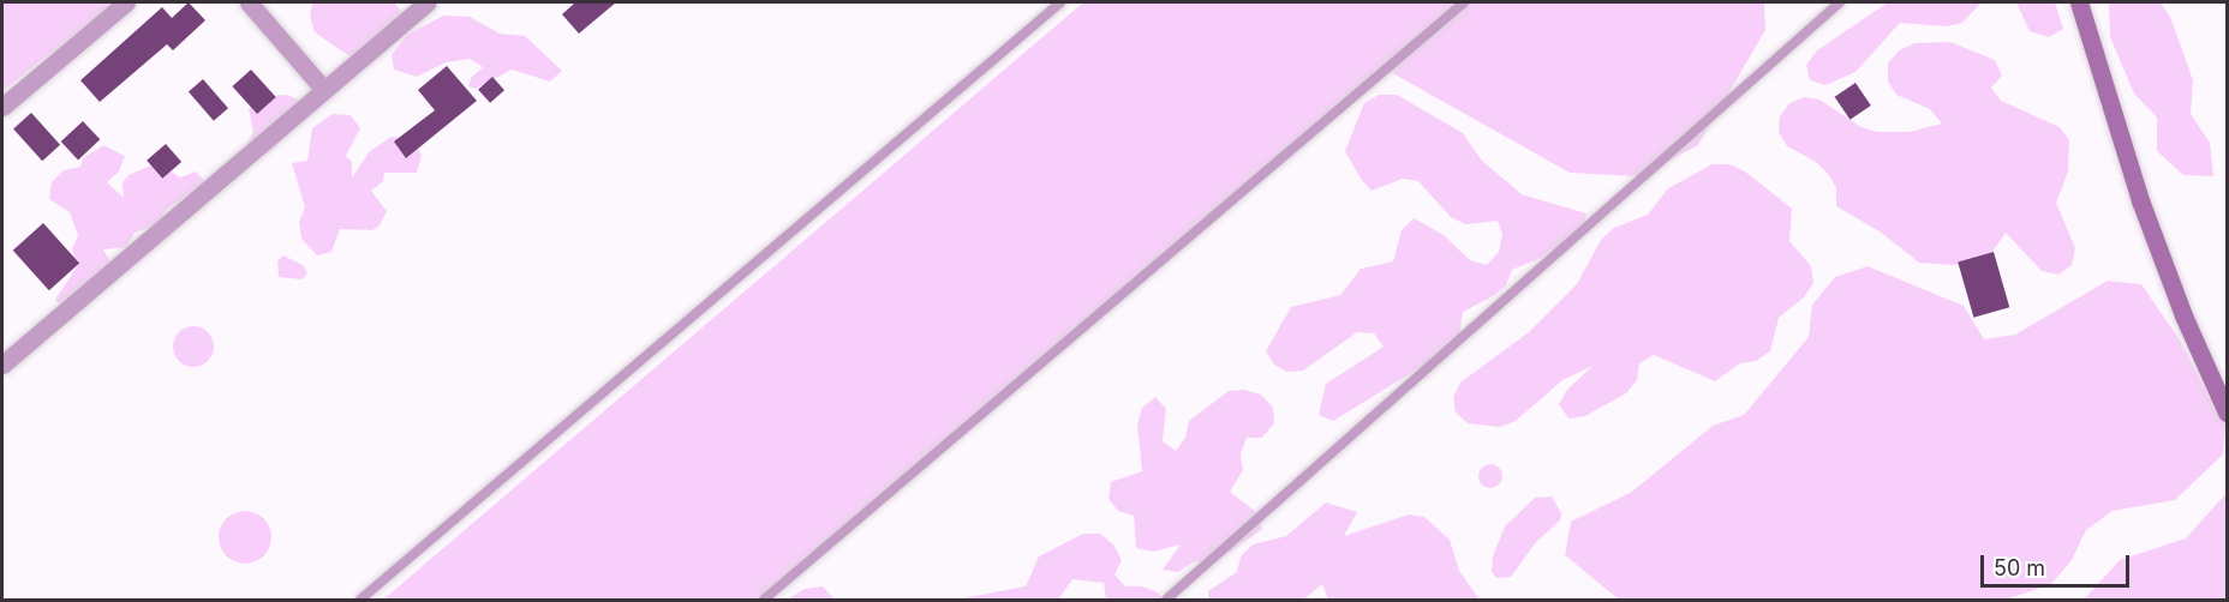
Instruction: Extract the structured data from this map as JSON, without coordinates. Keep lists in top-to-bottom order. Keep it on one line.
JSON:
{"scale_bar":"50 m"}
